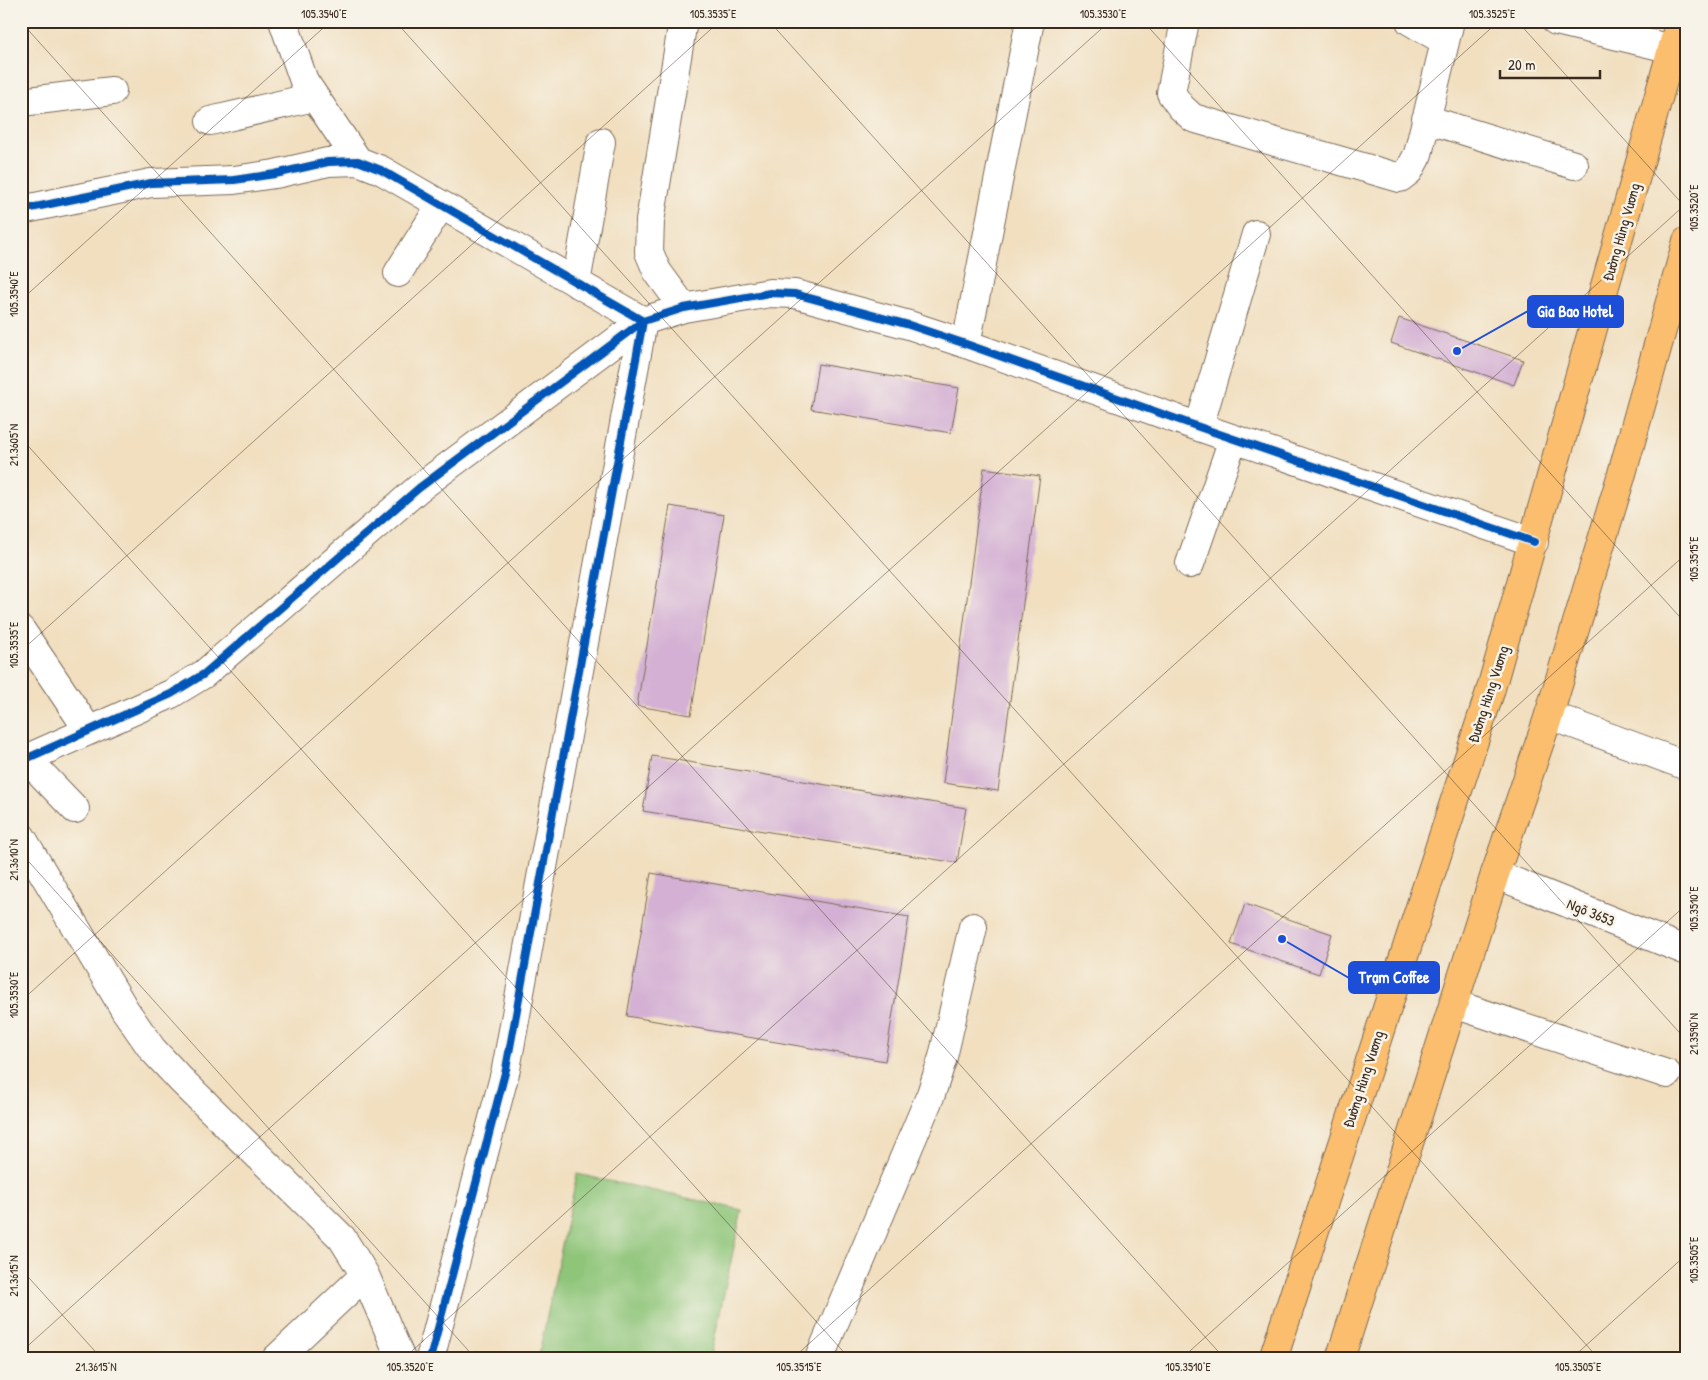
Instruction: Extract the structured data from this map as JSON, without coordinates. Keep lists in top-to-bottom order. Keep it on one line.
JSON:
{"streets":{"highway":["Đường Hùng Vương"],"street":["Ngõ 3653"]},"places":["Gia Bao Hotel","Trạm Coffee"],"scale_bar":"20 m","coordinates":["105.3540°E","105.3535°E","105.3530°E","105.3525°E","105.3520°E","21.3605°N","105.3515°E","21.3610°N","105.3510°E","21.3590°N","105.3505°E","21.3615°N"]}
